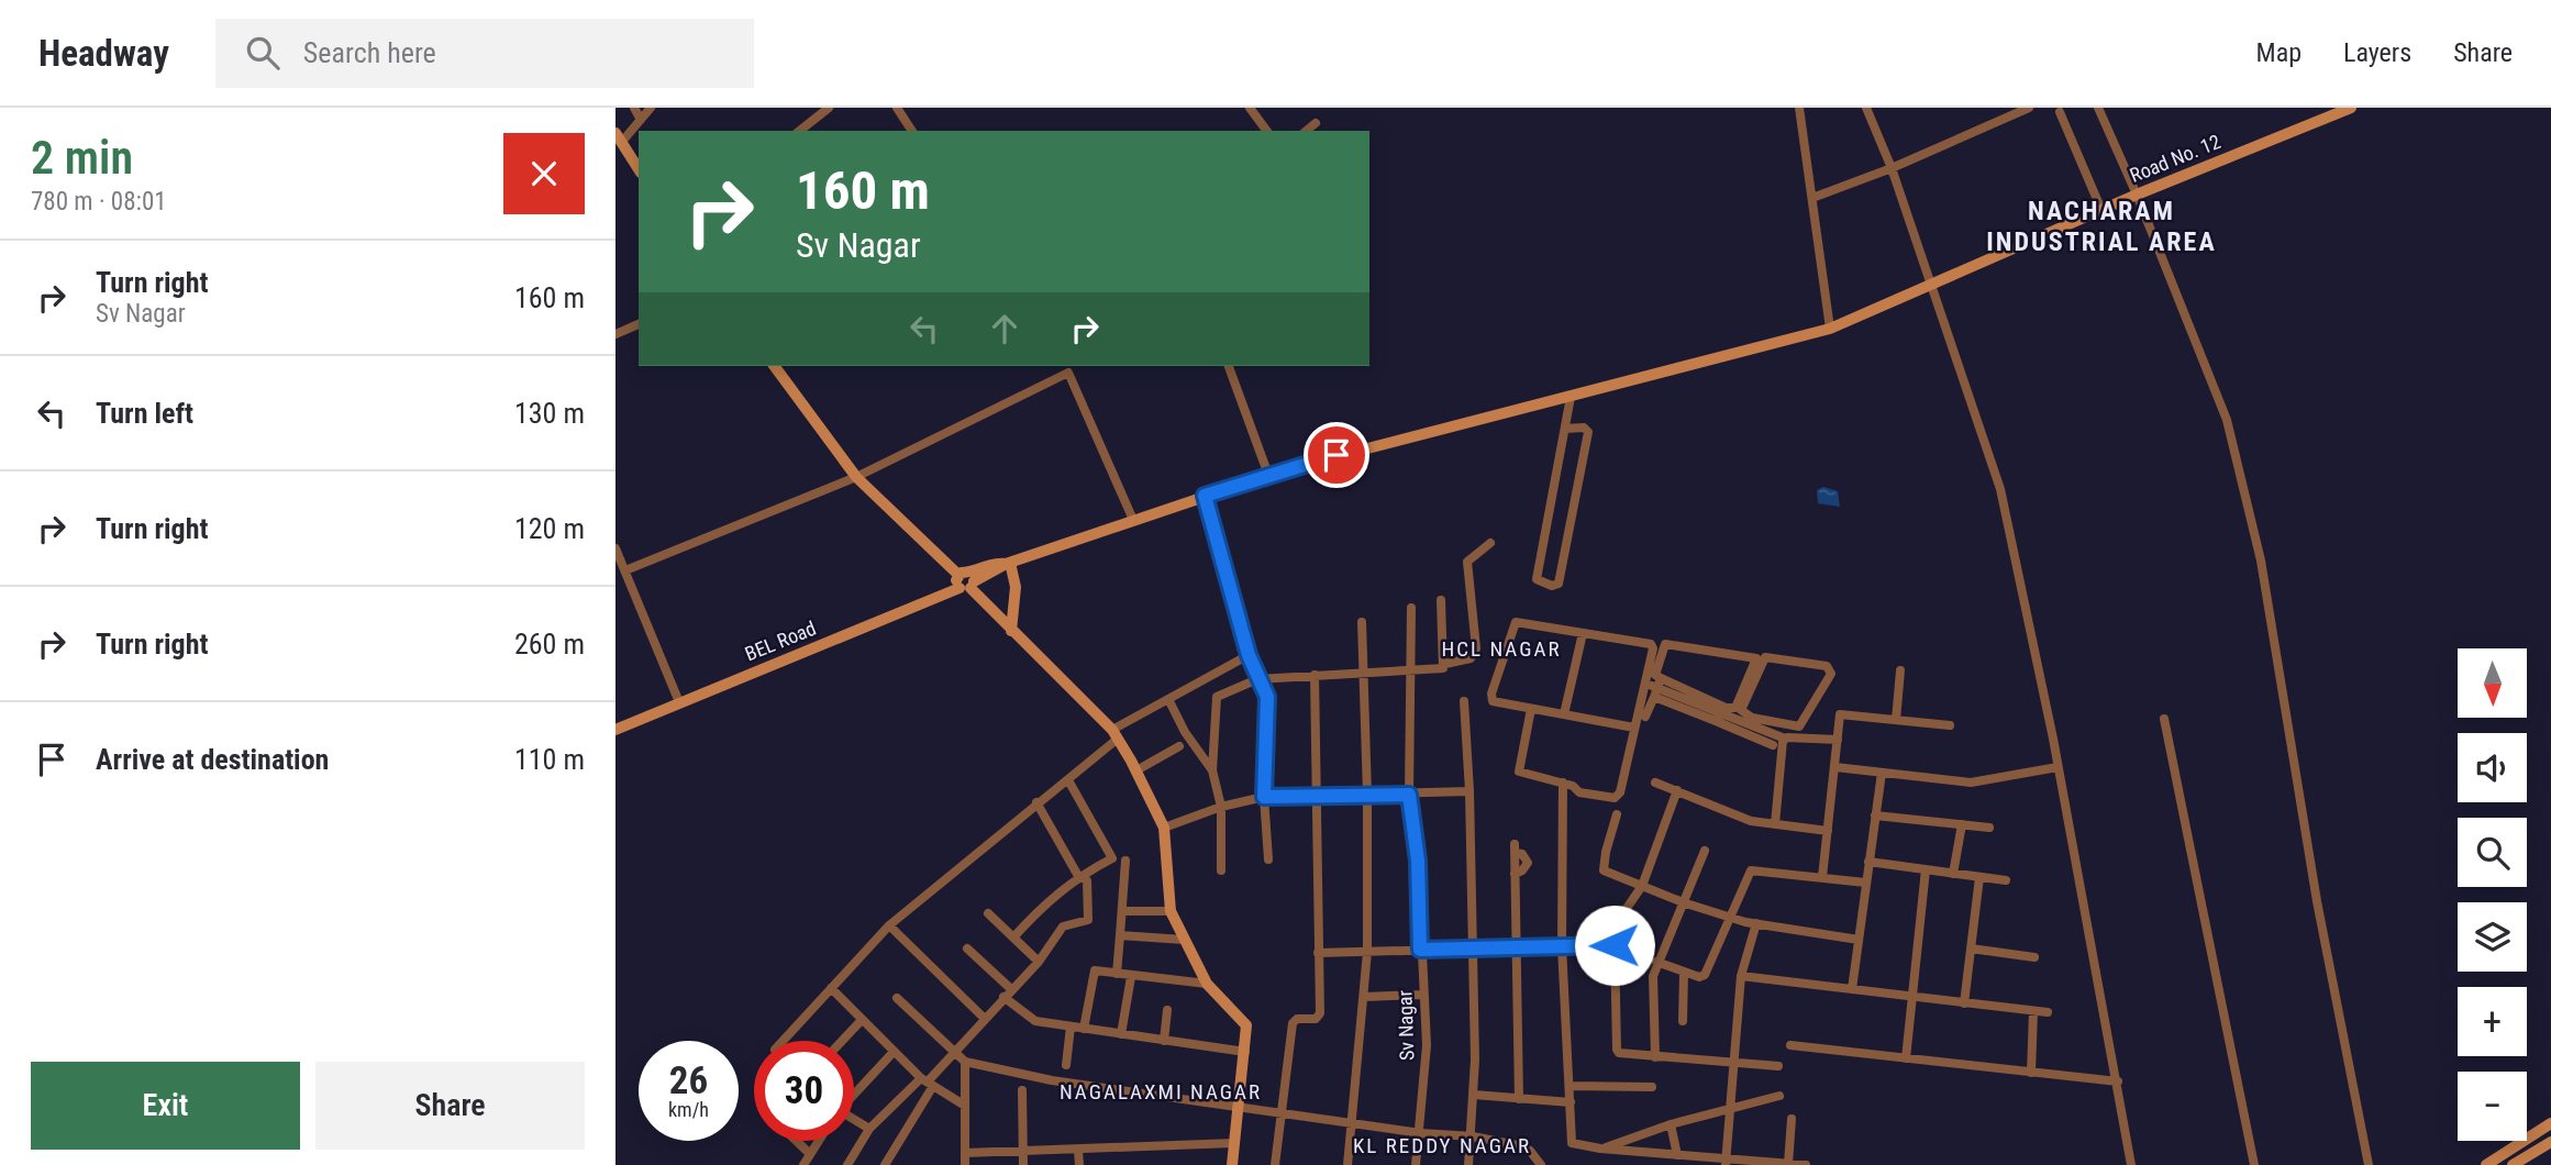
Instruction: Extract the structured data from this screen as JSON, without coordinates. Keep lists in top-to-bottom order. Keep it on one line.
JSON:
{"streets":{"street":["Road No. 12","BEL Road","Sv Nagar"]},"crossings":[["Road No. 12","BEL Road"]],"districts":["NACHARAM INDUSTRIAL AREA","HCL NAGAR","NAGALAXMI NAGAR","KL REDDY NAGAR"],"north":"bottom","page":{"header":"Headway","search":"Search here","nav":["Map","Layers","Share"],"heading":["2 min","780 m · 08:01"],"turn":["160 m","Sv Nagar"],"list":[{"name":"Turn right","note":"Sv Nagar","value":"160 m"},{"name":"Turn left","value":"130 m"},{"name":"Turn right","value":"120 m"},{"name":"Turn right","value":"260 m"},{"name":"Arrive at destination","value":"110 m"}],"map_buttons":["+","−"],"speed":"26 km/h","limit":"30","buttons":["Exit","Share"]}}
